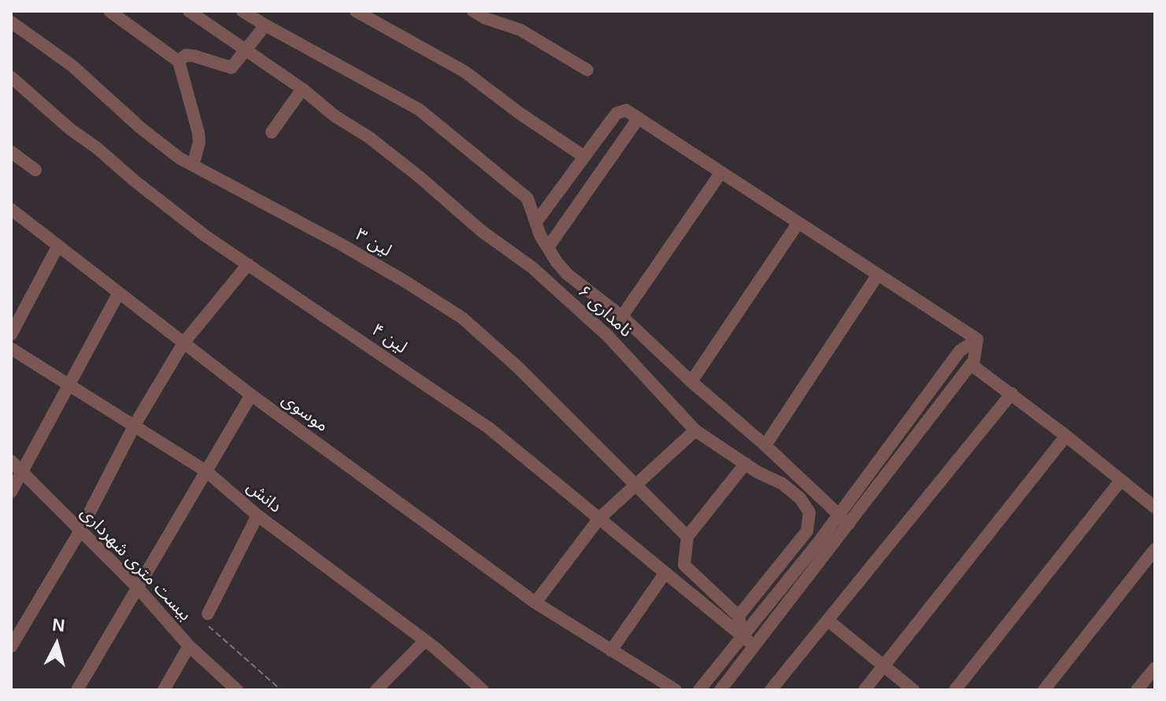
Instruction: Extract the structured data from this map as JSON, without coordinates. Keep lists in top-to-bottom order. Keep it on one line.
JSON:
{"streets":{"street":["لین ۳","نامداری ۶","لین ۴","موسوی","دانش","بیست متری شهرداری"]},"north":"top"}
